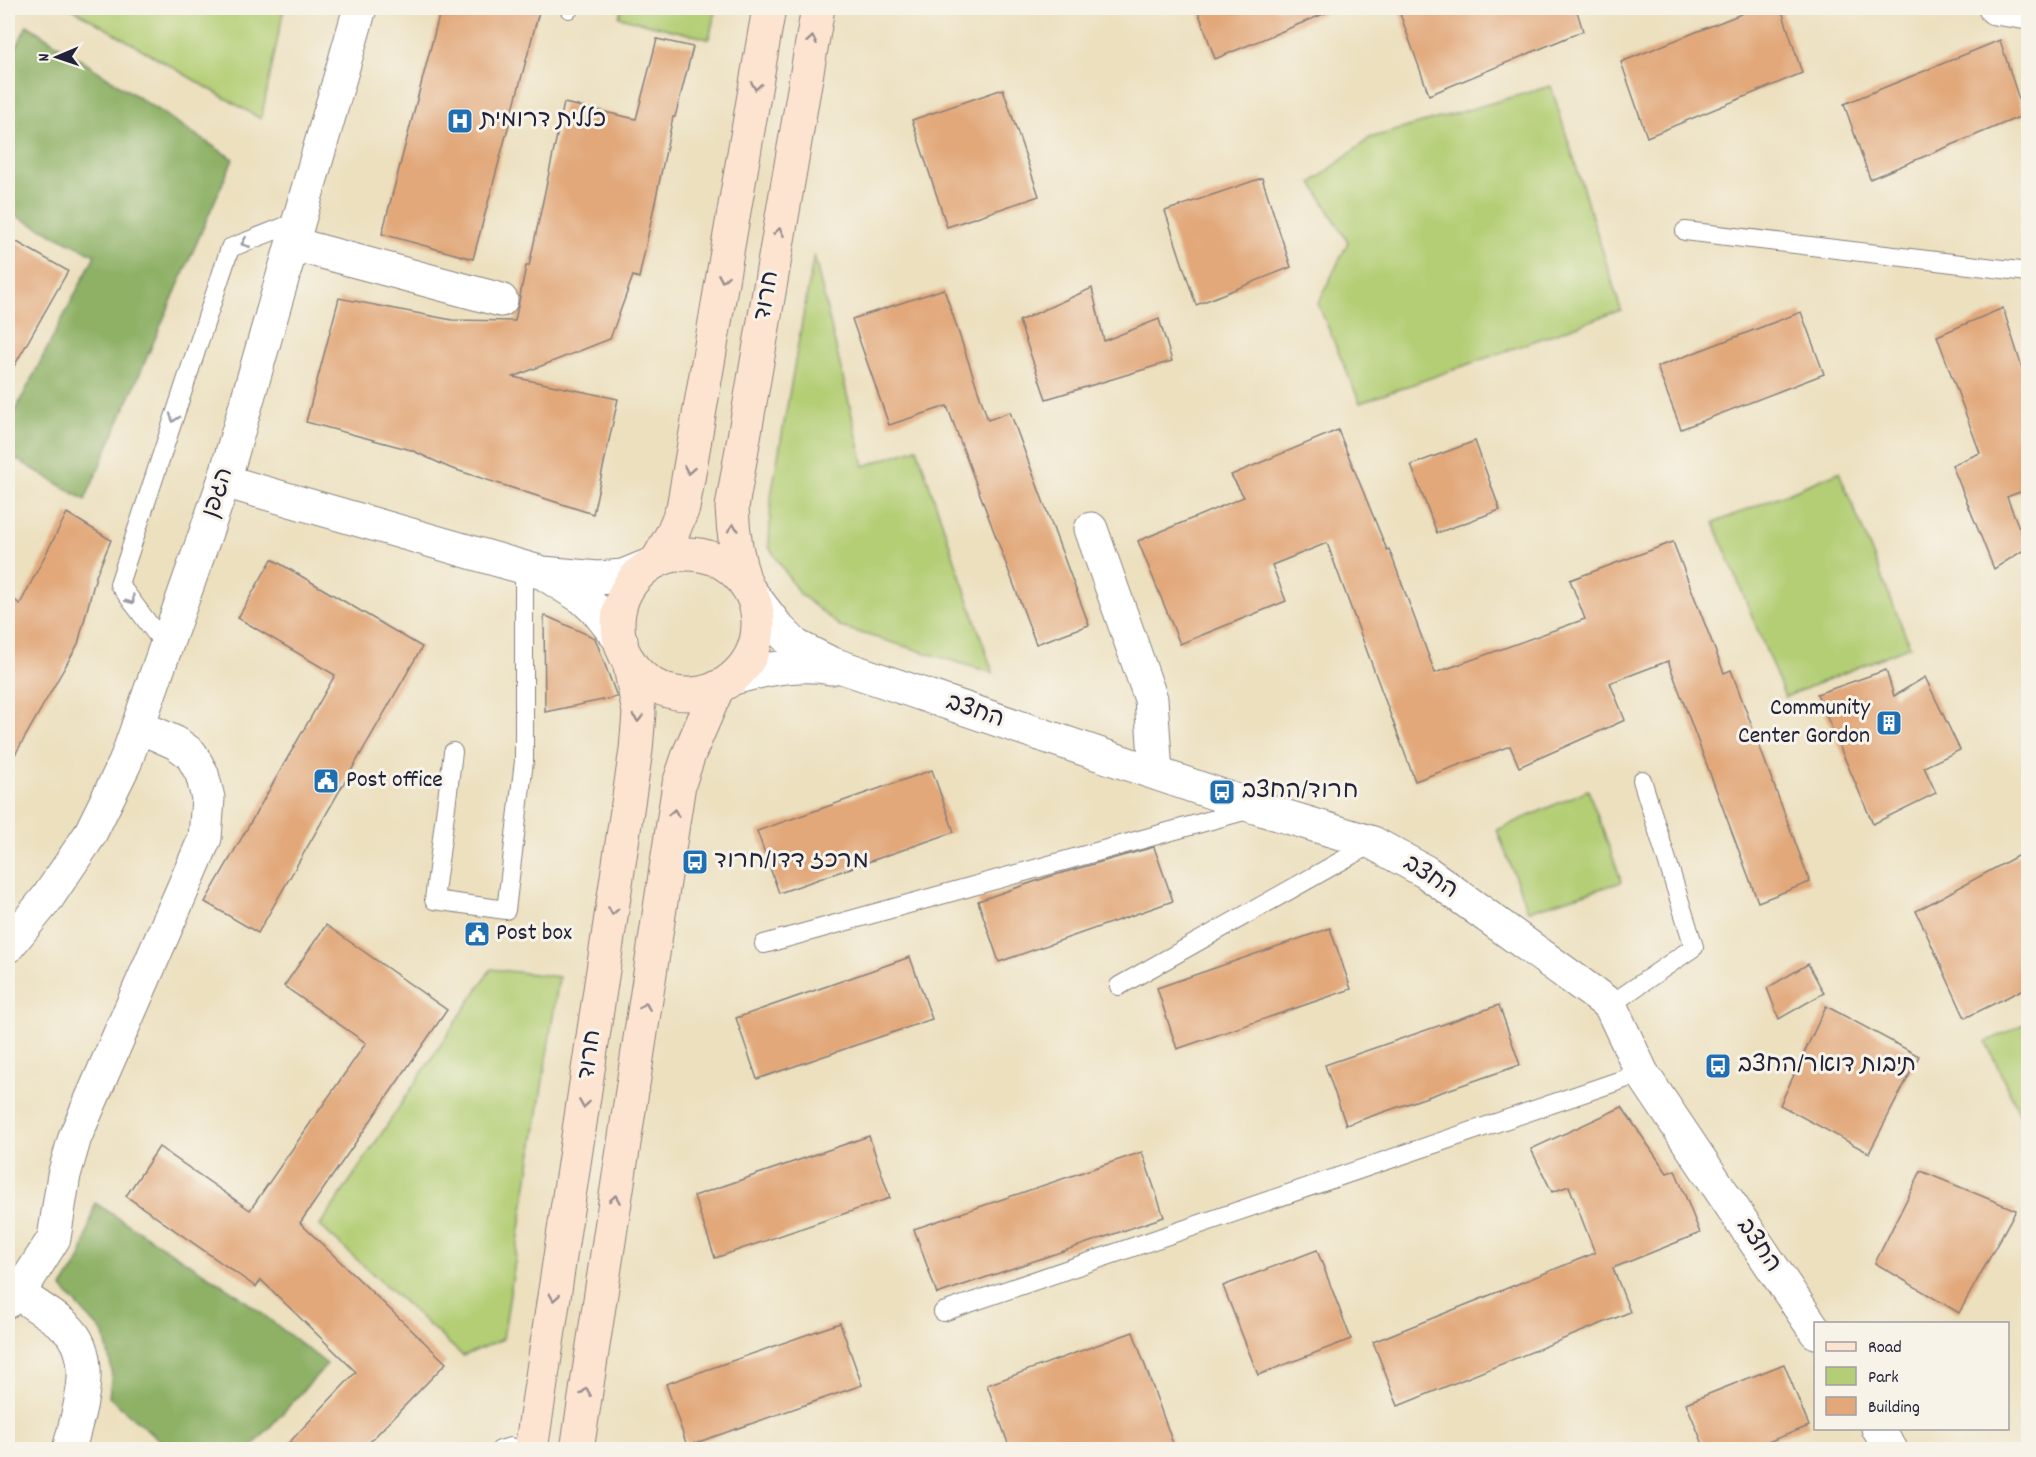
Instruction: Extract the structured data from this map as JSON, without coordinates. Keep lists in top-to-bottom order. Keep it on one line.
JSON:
{"streets":{"street":["חרוד","הגפן","החצב"]},"crossings":[["חרוד","החצב"]],"places":{"hospital":["כללית דרומית"],"building":["Community Center Gordon"],"public building":["Post office","Post box"],"bus stop":["חרוד/החצב","מרכז דדו/חרוד","תיבות דואר/החצב"]},"legend":["Road","Park","Building"],"north":"left"}
